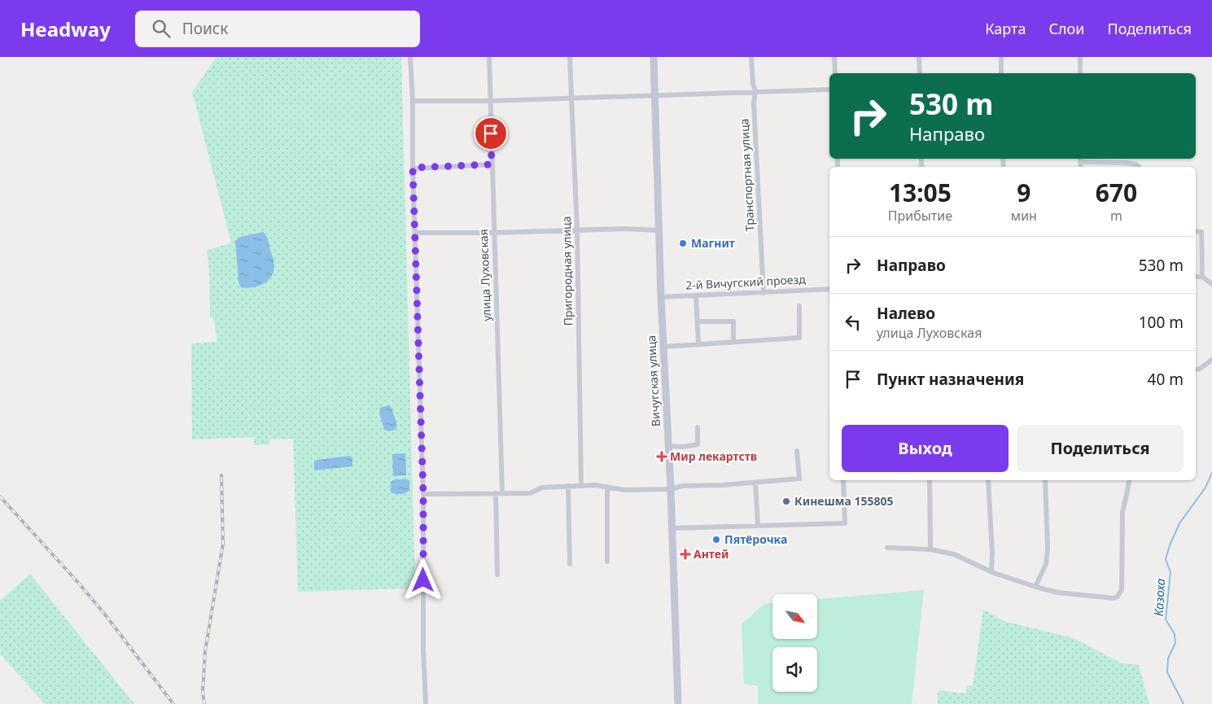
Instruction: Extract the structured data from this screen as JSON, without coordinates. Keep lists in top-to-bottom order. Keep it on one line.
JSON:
{"streets":{"main road":["Вичугская улица"],"street":["Транспортная улица","Пригородная улица","улица Луховская","2-й Вичугский проезд"]},"crossings":[["Транспортная улица","2-й Вичугский проезд"],["2-й Вичугский проезд","Вичугская улица"]],"water":["Казоха"],"places":{"other":["Магнит","Кинешма 155805","Пятёрочка"],"health":["Мир лекартств","Антей"]},"north":"bottom right","page":{"header":"Headway","search":"Поиск","nav":["Карта","Слои","Поделиться"],"turn":["530 m","Направо"],"eta":["13:05","Прибытие","9","мин","670","m"],"list":[{"name":"Направо","value":"530 m"},{"name":"Налево","note":"улица Луховская","value":"100 m"},{"name":"Пункт назначения","value":"40 m"}],"buttons":["Выход","Поделиться"]}}
